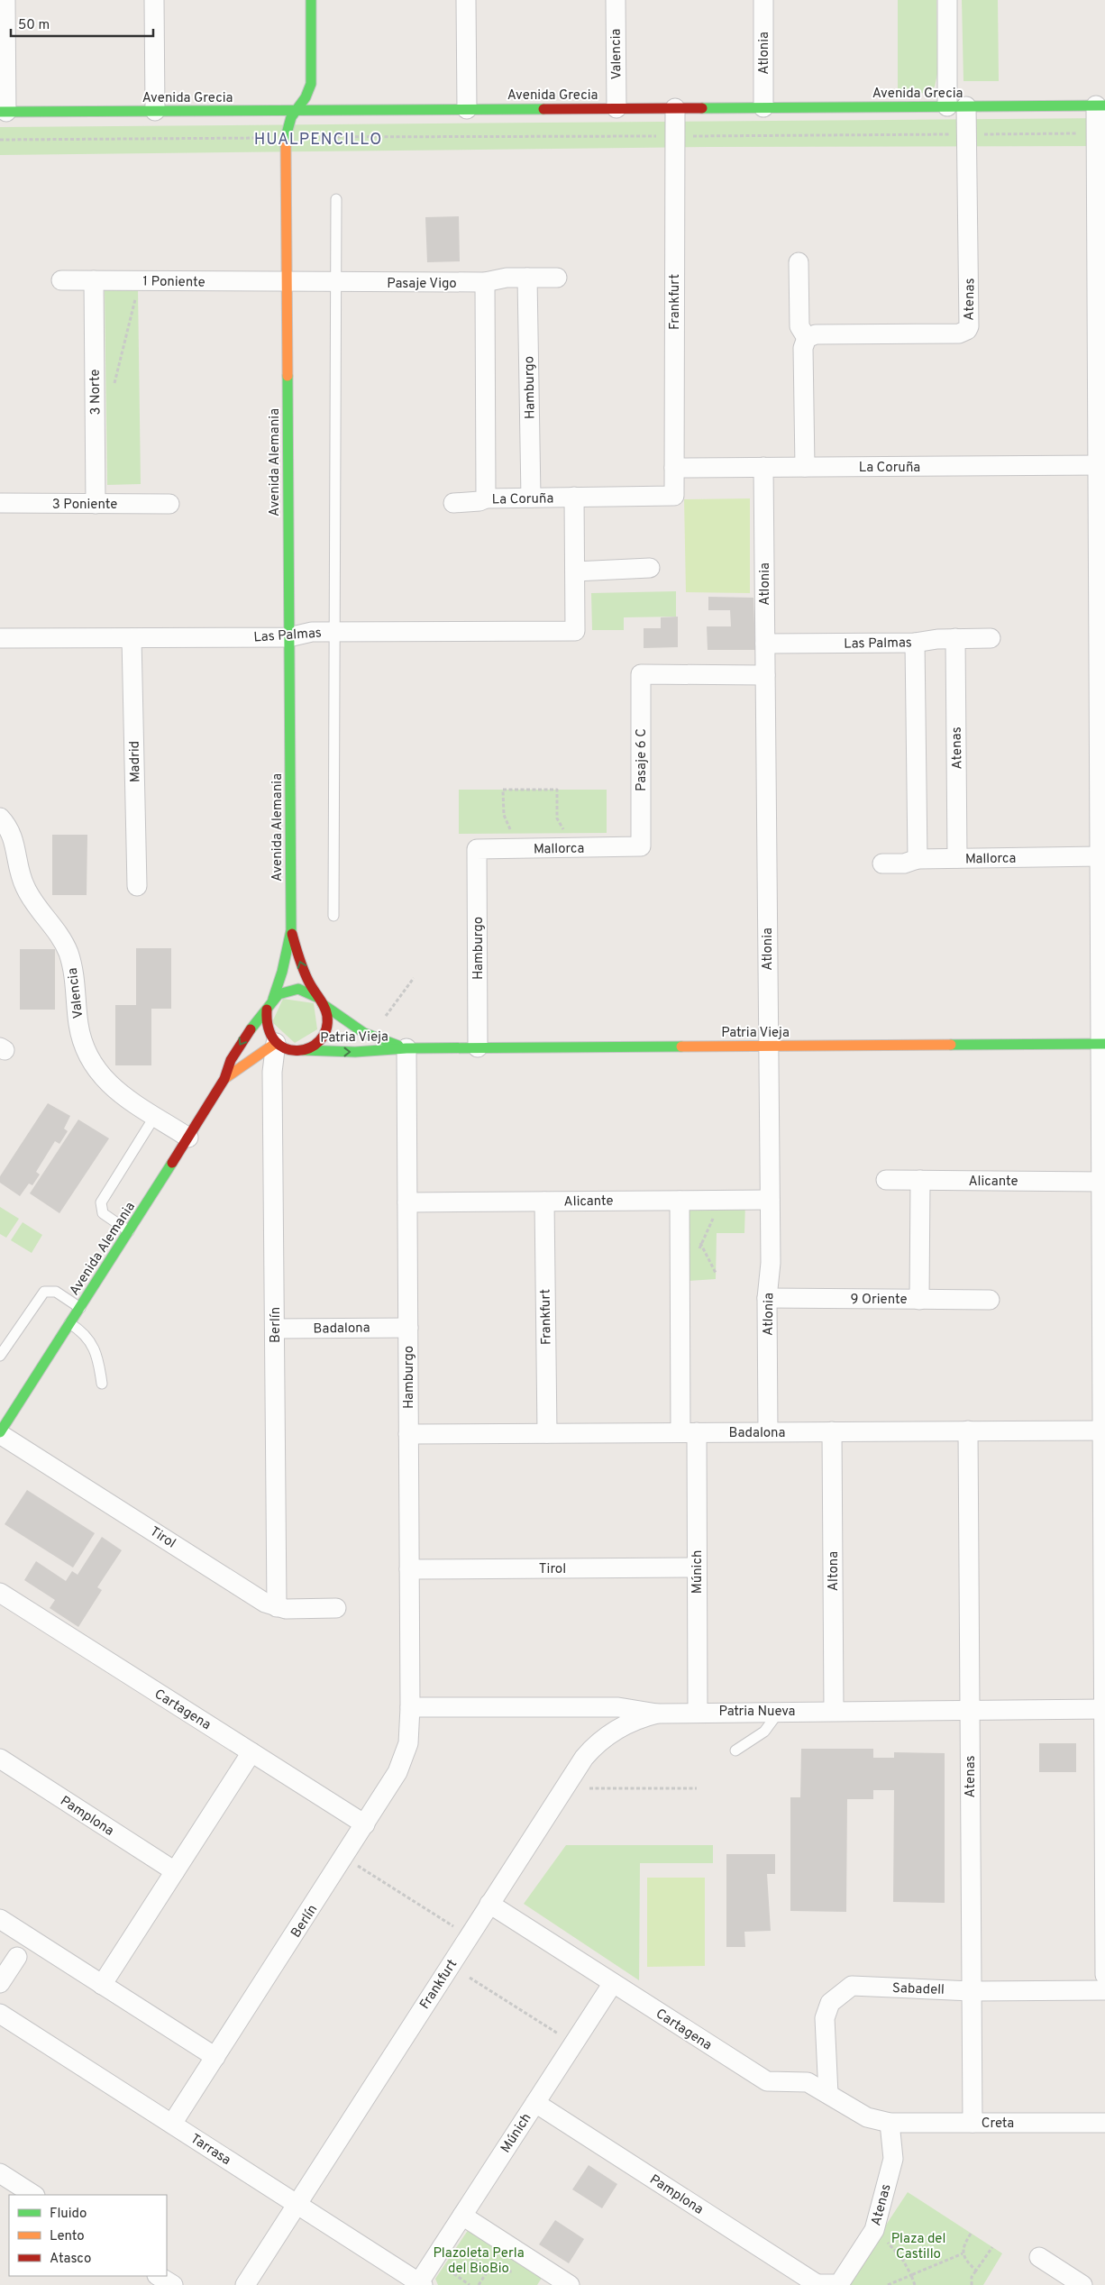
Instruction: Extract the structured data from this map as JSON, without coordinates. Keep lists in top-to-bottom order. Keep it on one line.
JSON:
{"streets":{"street":["Atlonia","Valencia","Avenida Grecia","1 Poniente","Pasaje Vigo","Atenas","Frankfurt","Hamburgo","3 Norte","Avenida Alemania","La Coruña","3 Poniente","Las Palmas","Pasaje 6 C","Madrid","Mallorca","Patria Vieja","Alicante","9 Oriente","Berlín","Badalona","Tirol","Altona","Múnich","Cartagena","Patria Nueva","Pamplona","Sabadell","Creta","Tarrasa"]},"crossings":[["Atlonia","Avenida Grecia"],["Atlonia","La Coruña"],["Atlonia","Las Palmas"],["Atlonia","Pasaje 6 C"],["Atlonia","Patria Vieja"],["Atlonia","Alicante"],["Atlonia","9 Oriente"],["Atlonia","Badalona"],["Valencia","Avenida Grecia"],["Valencia","Avenida Alemania"],["Avenida Grecia","Atenas"],["Avenida Grecia","Frankfurt"],["Avenida Grecia","Avenida Alemania"],["1 Poniente","Pasaje Vigo"],["1 Poniente","3 Norte"],["1 Poniente","Avenida Alemania"],["Pasaje Vigo","Hamburgo"],["Pasaje Vigo","Avenida Alemania"],["Atenas","Las Palmas"],["Atenas","Mallorca"],["Atenas","Badalona"],["Atenas","Cartagena"],["Atenas","Patria Nueva"],["Atenas","Pamplona"],["Atenas","Sabadell"],["Atenas","Creta"],["Frankfurt","La Coruña"],["Frankfurt","Alicante"],["Frankfurt","Badalona"],["Frankfurt","Cartagena"],["Frankfurt","Patria Nueva"],["Frankfurt","Tarrasa"],["Hamburgo","La Coruña"],["Hamburgo","Mallorca"],["Hamburgo","Patria Vieja"],["Hamburgo","Alicante"],["Hamburgo","Berlín"],["Hamburgo","Badalona"],["Hamburgo","Tirol"],["Hamburgo","Patria Nueva"],["3 Norte","3 Poniente"],["Avenida Alemania","Las Palmas"],["Avenida Alemania","Patria Vieja"],["Avenida Alemania","Berlín"],["Avenida Alemania","Tirol"],["Las Palmas","Madrid"],["Pasaje 6 C","Mallorca"],["Patria Vieja","Berlín"],["Alicante","Múnich"],["Berlín","Badalona"],["Berlín","Tirol"],["Berlín","Cartagena"],["Berlín","Patria Nueva"],["Berlín","Tarrasa"],["Badalona","Altona"],["Badalona","Múnich"],["Tirol","Múnich"],["Altona","Patria Nueva"],["Múnich","Cartagena"],["Múnich","Patria Nueva"],["Múnich","Pamplona"],["Múnich","Tarrasa"],["Cartagena","Sabadell"],["Cartagena","Creta"]],"districts":["HUALPENCILLO"],"parks":["Plaza del Castillo","Plazoleta Perla del BioBio"],"legend":["Fluido","Lento","Atasco"],"scale_bar":"50 m"}
